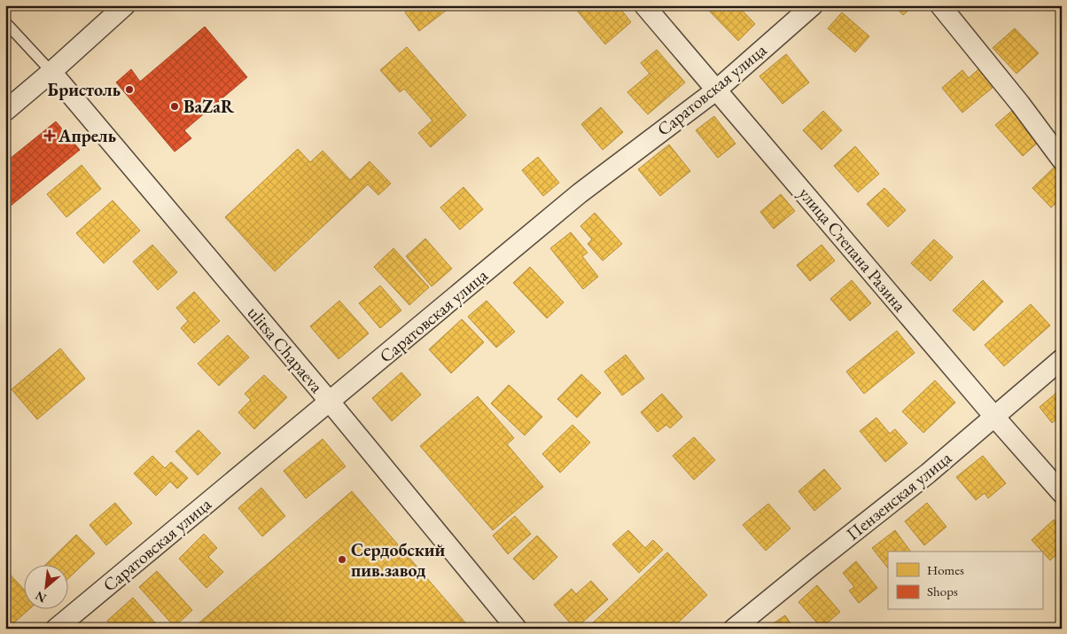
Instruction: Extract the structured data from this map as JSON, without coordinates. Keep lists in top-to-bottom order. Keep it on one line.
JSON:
{"streets":{"street":["Саратовская улица","улица Степана Разина","ulitsa Chapaeva","Пензенская улица"]},"crossings":[["Саратовская улица","улица Степана Разина"],["Саратовская улица","ulitsa Chapaeva"],["улица Степана Разина","Пензенская улица"]],"places":{"other":["Бристоль","BaZaR","Сердобский пив.завод"],"health":["Апрель"]},"legend":["Homes","Shops"],"north":"bottom left"}
